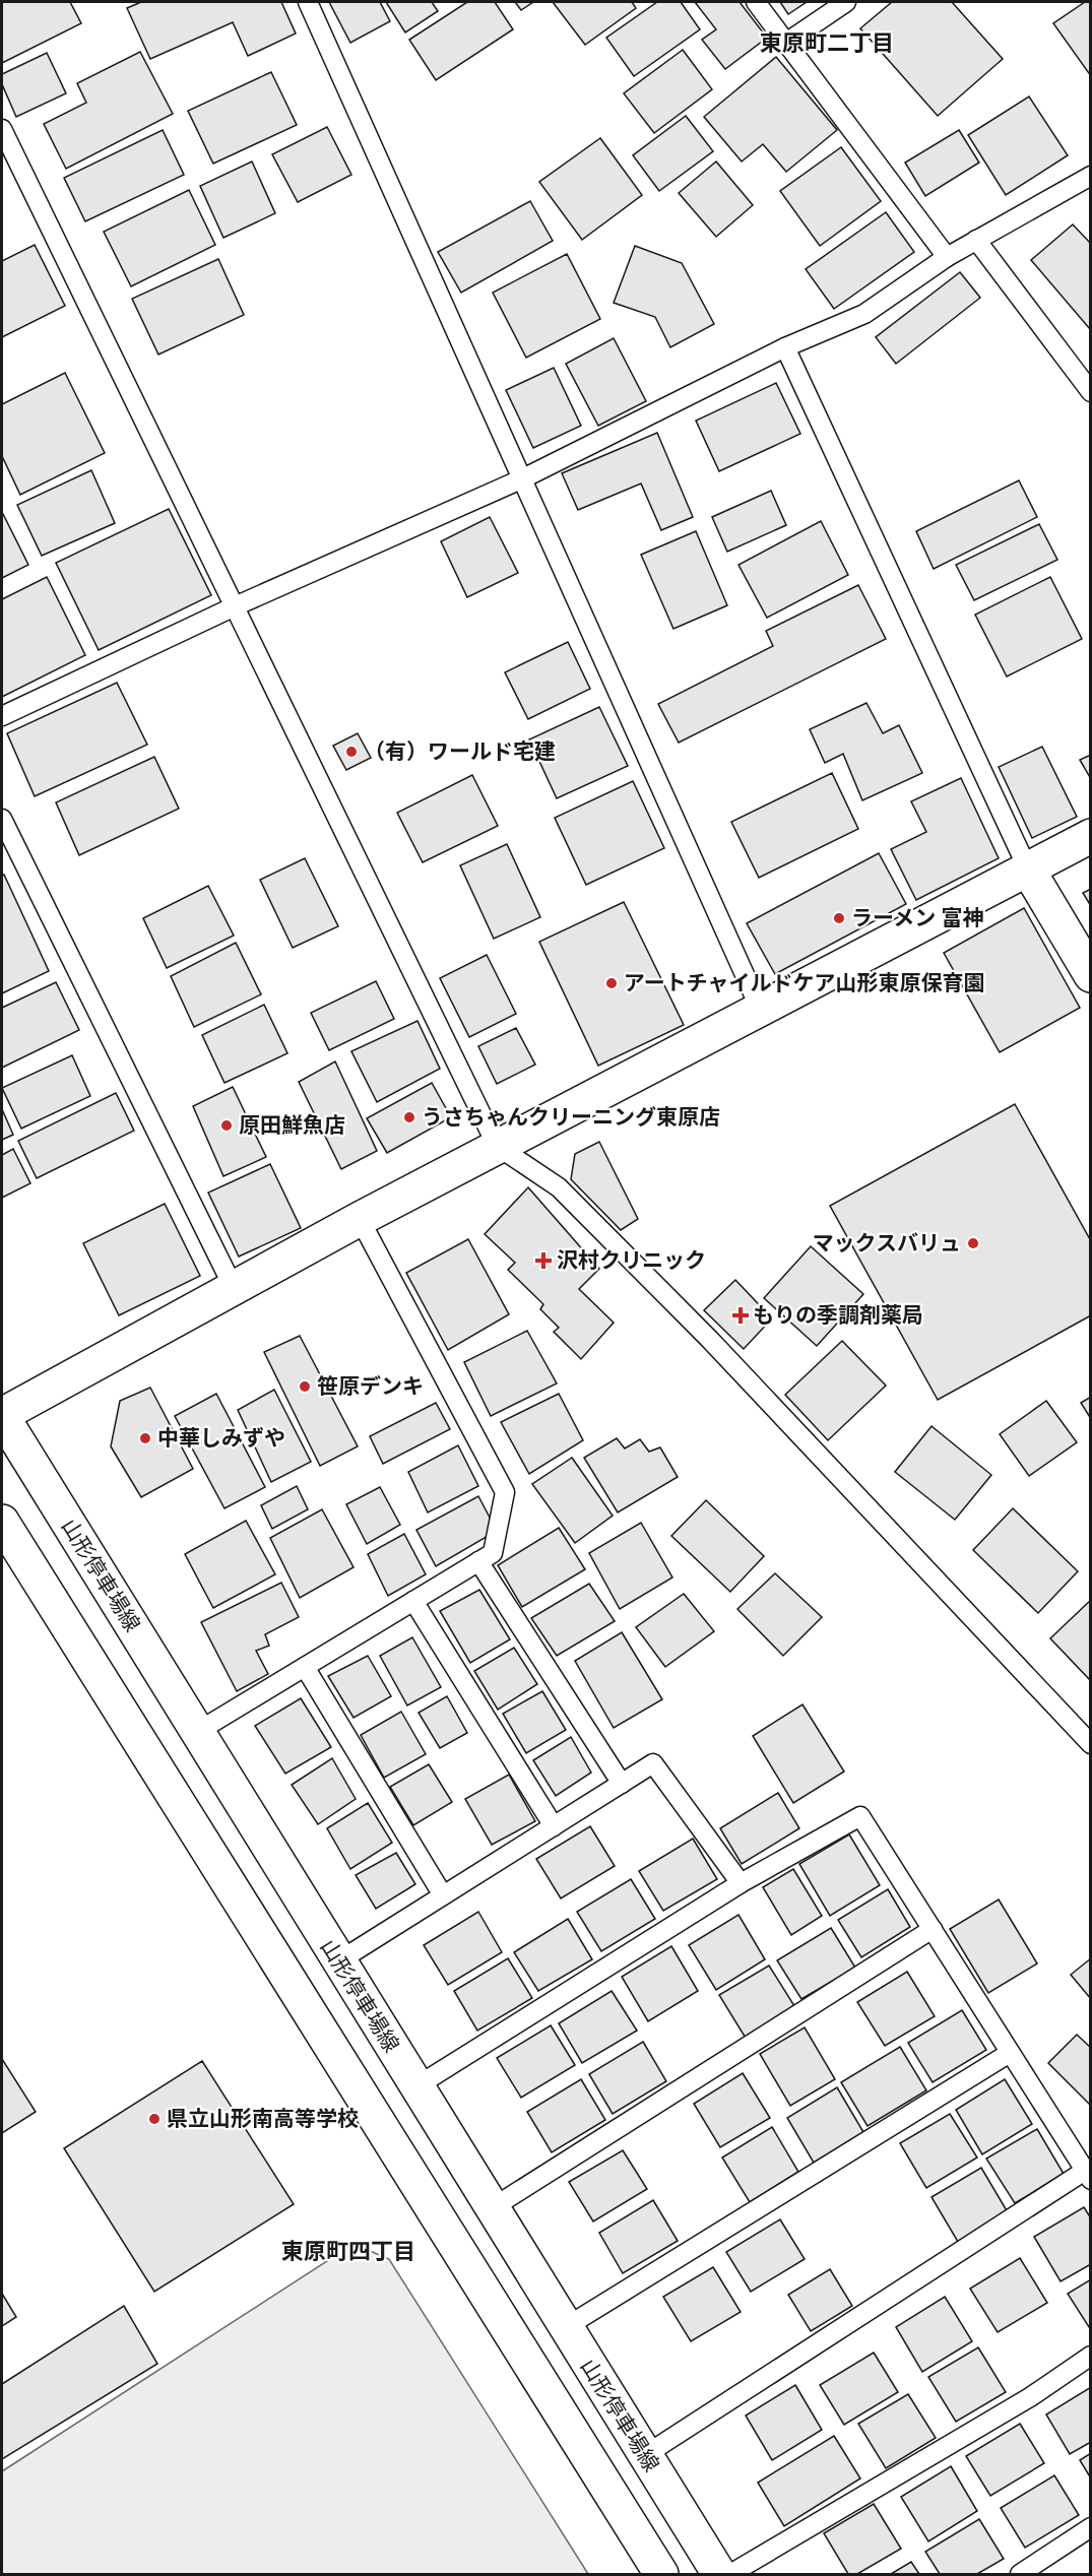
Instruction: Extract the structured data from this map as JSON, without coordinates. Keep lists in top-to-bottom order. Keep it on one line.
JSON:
{"streets":{"main road":["山形停車場線"]},"districts":["東原町二丁目","東原町四丁目"],"places":{"other":["（有）ワールド宅建","ラーメン 富神","アートチャイルドケア山形東原保育園","うさちゃんクリーニング東原店","原田鮮魚店","マックスバリュ","笹原デンキ","中華しみずや","県立山形南高等学校"],"health":["沢村クリニック","もりの季調剤薬局"]}}
